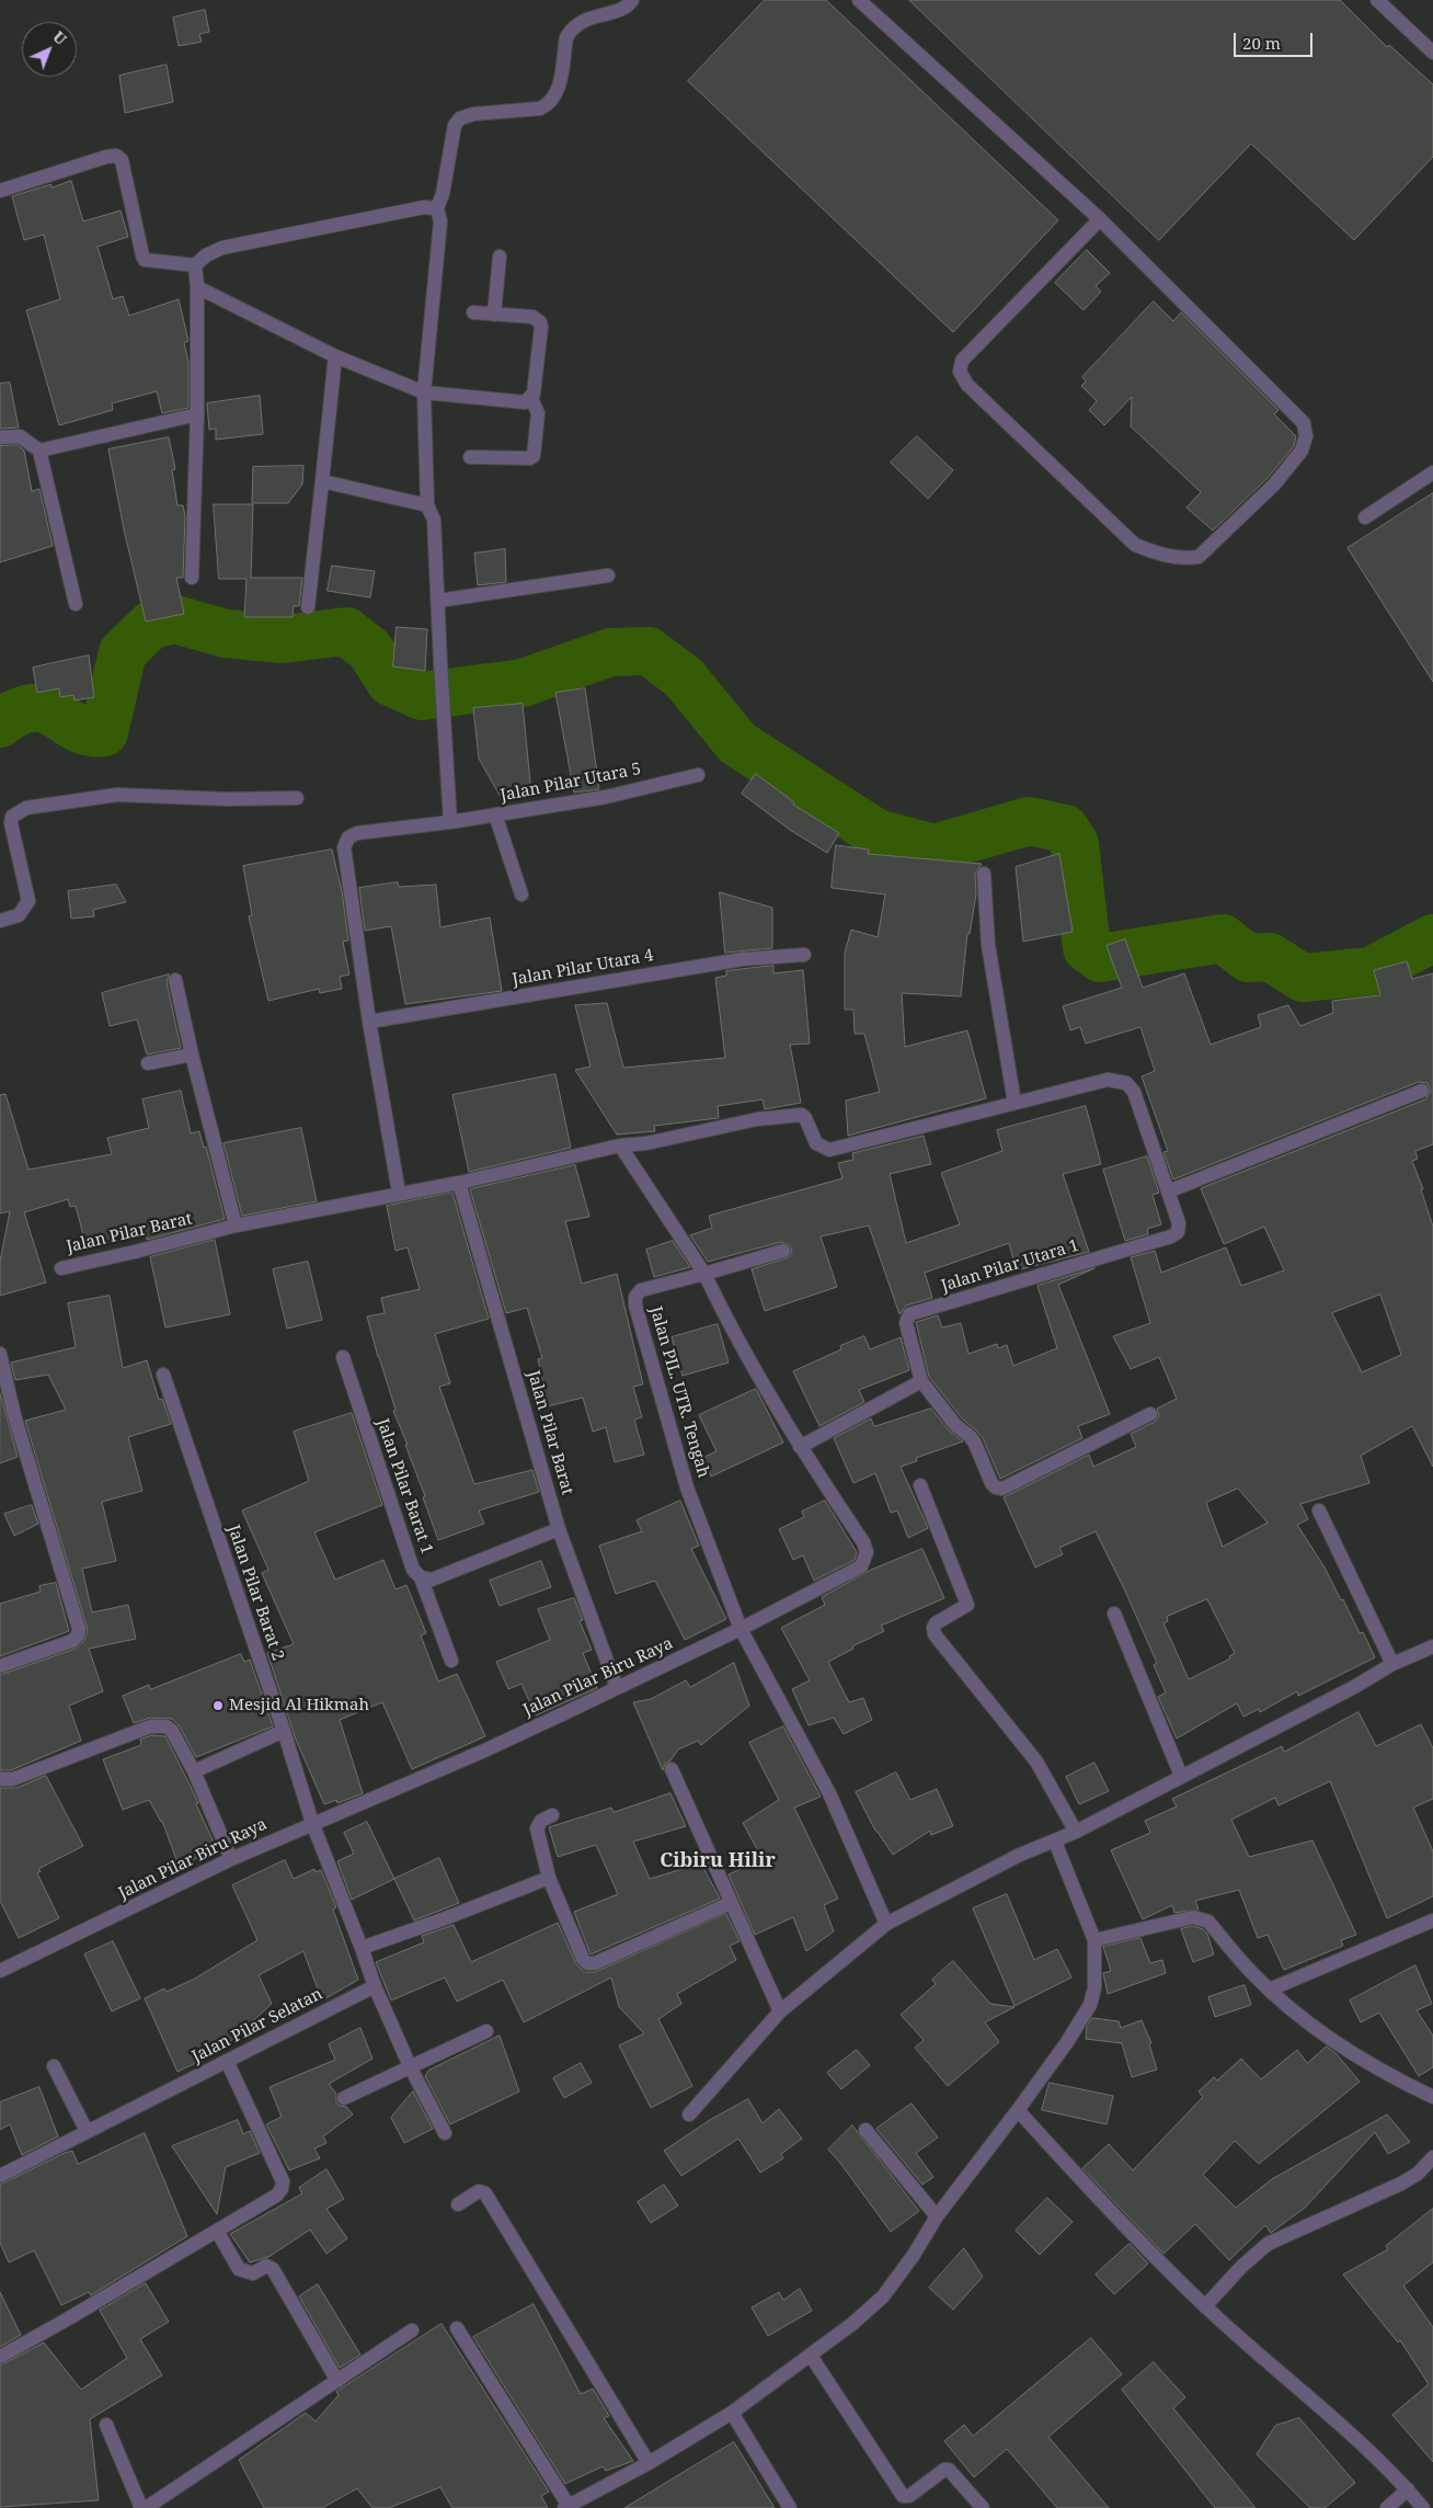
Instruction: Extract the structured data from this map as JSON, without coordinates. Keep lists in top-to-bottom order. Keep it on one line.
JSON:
{"streets":{"street":["Jalan Pilar Utara 5","Jalan Pilar Utara 4","Jalan Pilar Barat","Jalan Pilar Utara 1","Jalan PIL. UTR. Tengah","Jalan Pilar Barat 1","Jalan Pilar Barat 2","Jalan Pilar Biru Raya","Jalan Pilar Selatan"]},"crossings":[["Jalan Pilar Utara 5","Jalan Pilar Utara 4"],["Jalan Pilar Barat","Jalan Pilar Utara 1"],["Jalan Pilar Barat","Jalan Pilar Barat 1"],["Jalan Pilar Barat","Jalan Pilar Biru Raya"],["Jalan PIL. UTR. Tengah","Jalan Pilar Biru Raya"],["Jalan Pilar Barat 2","Jalan Pilar Biru Raya"]],"districts":["Cibiru Hilir"],"places":["Mesjid Al Hikmah"],"scale_bar":"20 m","north":"top right"}
